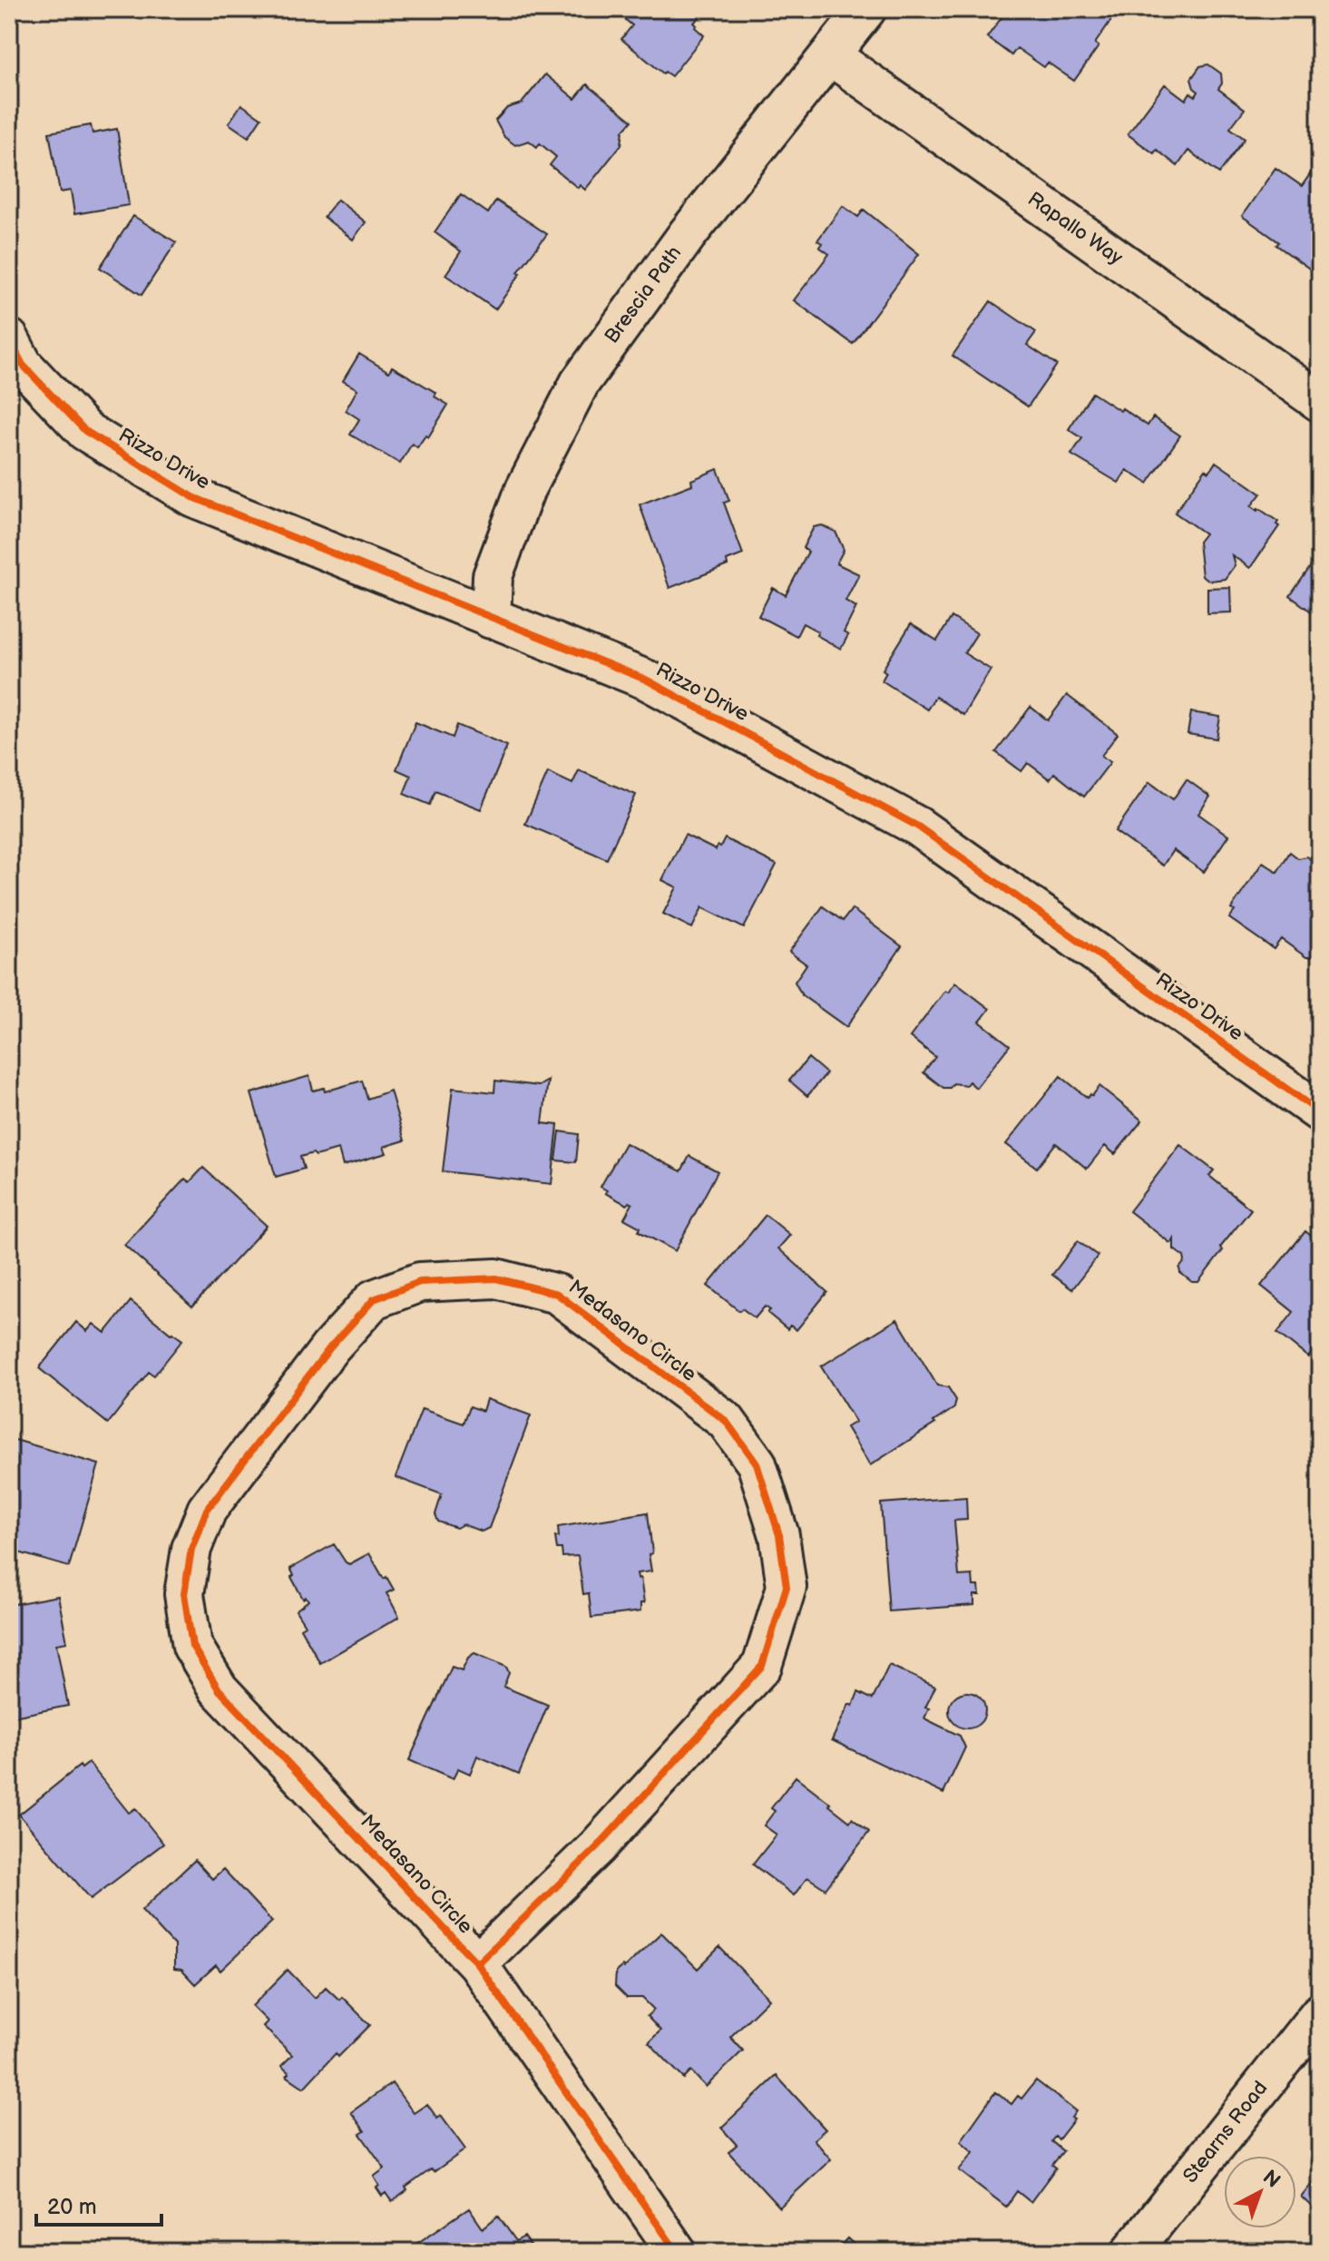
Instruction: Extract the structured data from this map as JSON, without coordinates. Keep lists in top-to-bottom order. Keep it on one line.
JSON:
{"streets":{"street":["Rapallo Way","Brescia Path","Rizzo Drive","Medasano Circle","Stearns Road"]},"crossings":[["Rapallo Way","Brescia Path"],["Brescia Path","Rizzo Drive"]],"scale_bar":"20 m","north":"top right"}
